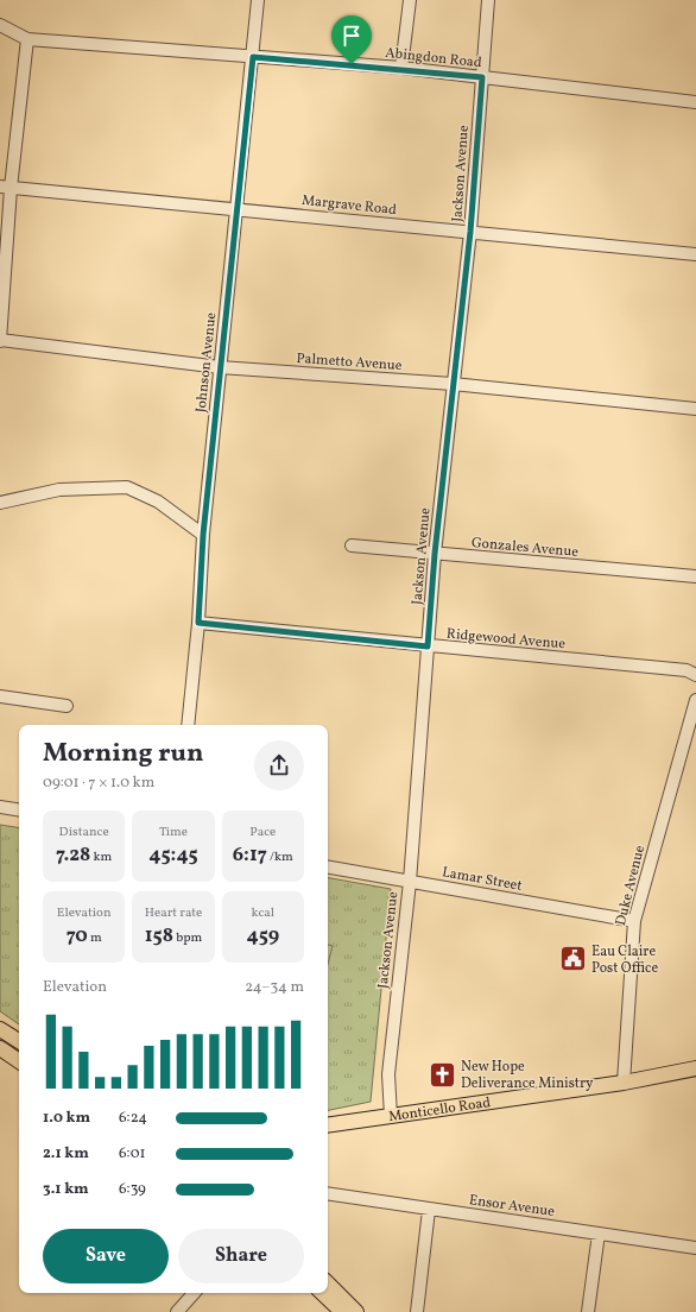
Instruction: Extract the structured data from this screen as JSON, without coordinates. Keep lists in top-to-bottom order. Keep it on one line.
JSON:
{"streets":{"main road":["Monticello Road"],"street":["Abingdon Road","Jackson Avenue","Margrave Road","Palmetto Avenue","Johnson Avenue","Gonzales Avenue","Ridgewood Avenue","Lamar Street","Duke Avenue","Ensor Avenue"]},"crossings":[["Abingdon Road","Jackson Avenue"],["Abingdon Road","Johnson Avenue"],["Jackson Avenue","Margrave Road"],["Jackson Avenue","Palmetto Avenue"],["Jackson Avenue","Gonzales Avenue"],["Jackson Avenue","Ridgewood Avenue"],["Jackson Avenue","Lamar Street"],["Jackson Avenue","Monticello Road"],["Margrave Road","Johnson Avenue"],["Palmetto Avenue","Johnson Avenue"],["Johnson Avenue","Ridgewood Avenue"],["Lamar Street","Duke Avenue"],["Duke Avenue","Monticello Road"]],"places":{"public building":["Eau Claire Post Office"],"church":["New Hope Deliverance Ministry"]},"page":{"heading":["Morning run","09:01 · 7 × 1.0 km"],"stats":[["Distance","7.28 km"],["Time","45:45"],["Pace","6:17 /km"],["Elevation","70 m"],["Heart rate","158 bpm"],["kcal","459"]],"chart":["Elevation","24–34 m"],"list":[{"name":"1.0 km","note":"6:24"},{"name":"2.1 km","note":"6:01"},{"name":"3.1 km","note":"6:39"}],"buttons":["Save","Share"]}}
